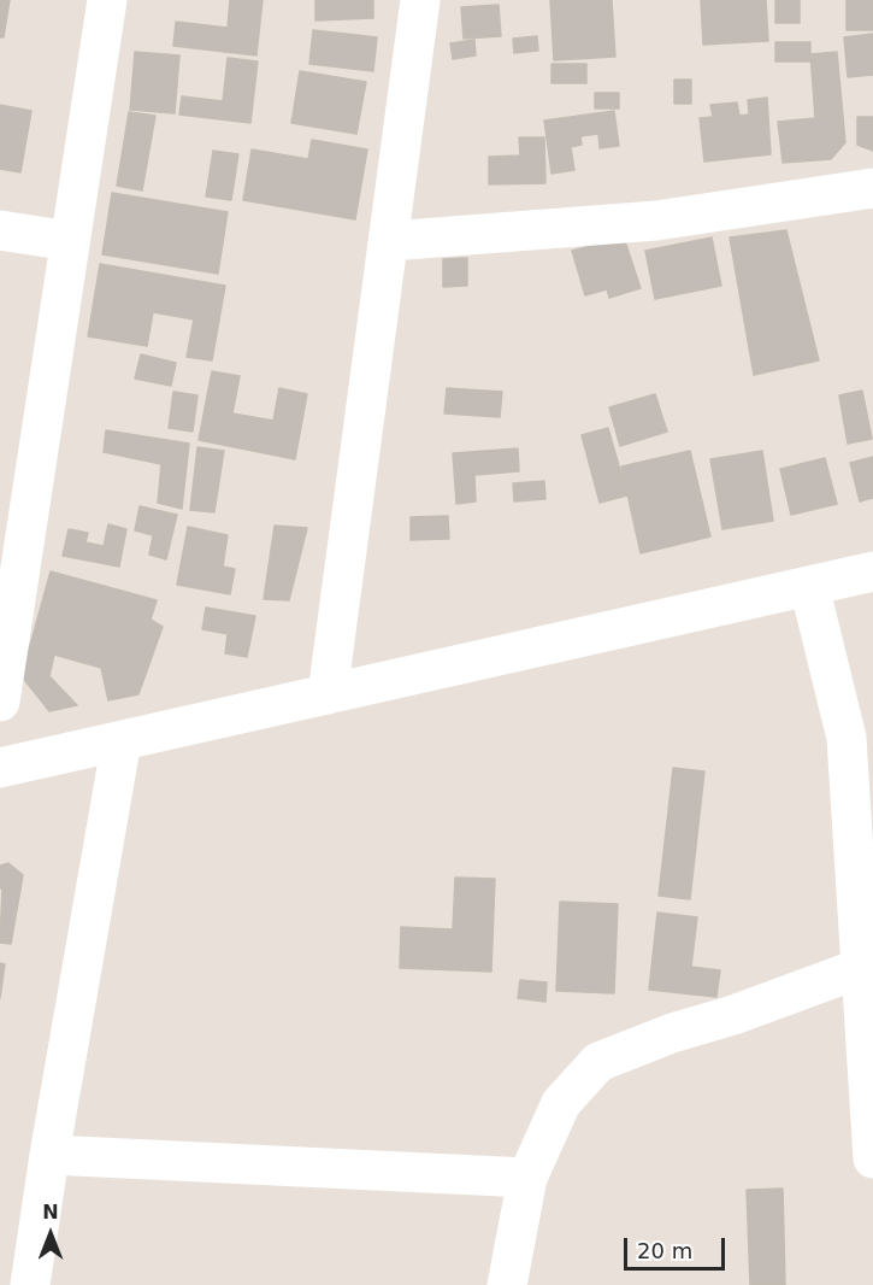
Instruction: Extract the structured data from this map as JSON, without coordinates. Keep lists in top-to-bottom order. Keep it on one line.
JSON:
{"scale_bar":"20 m","north":"top"}
